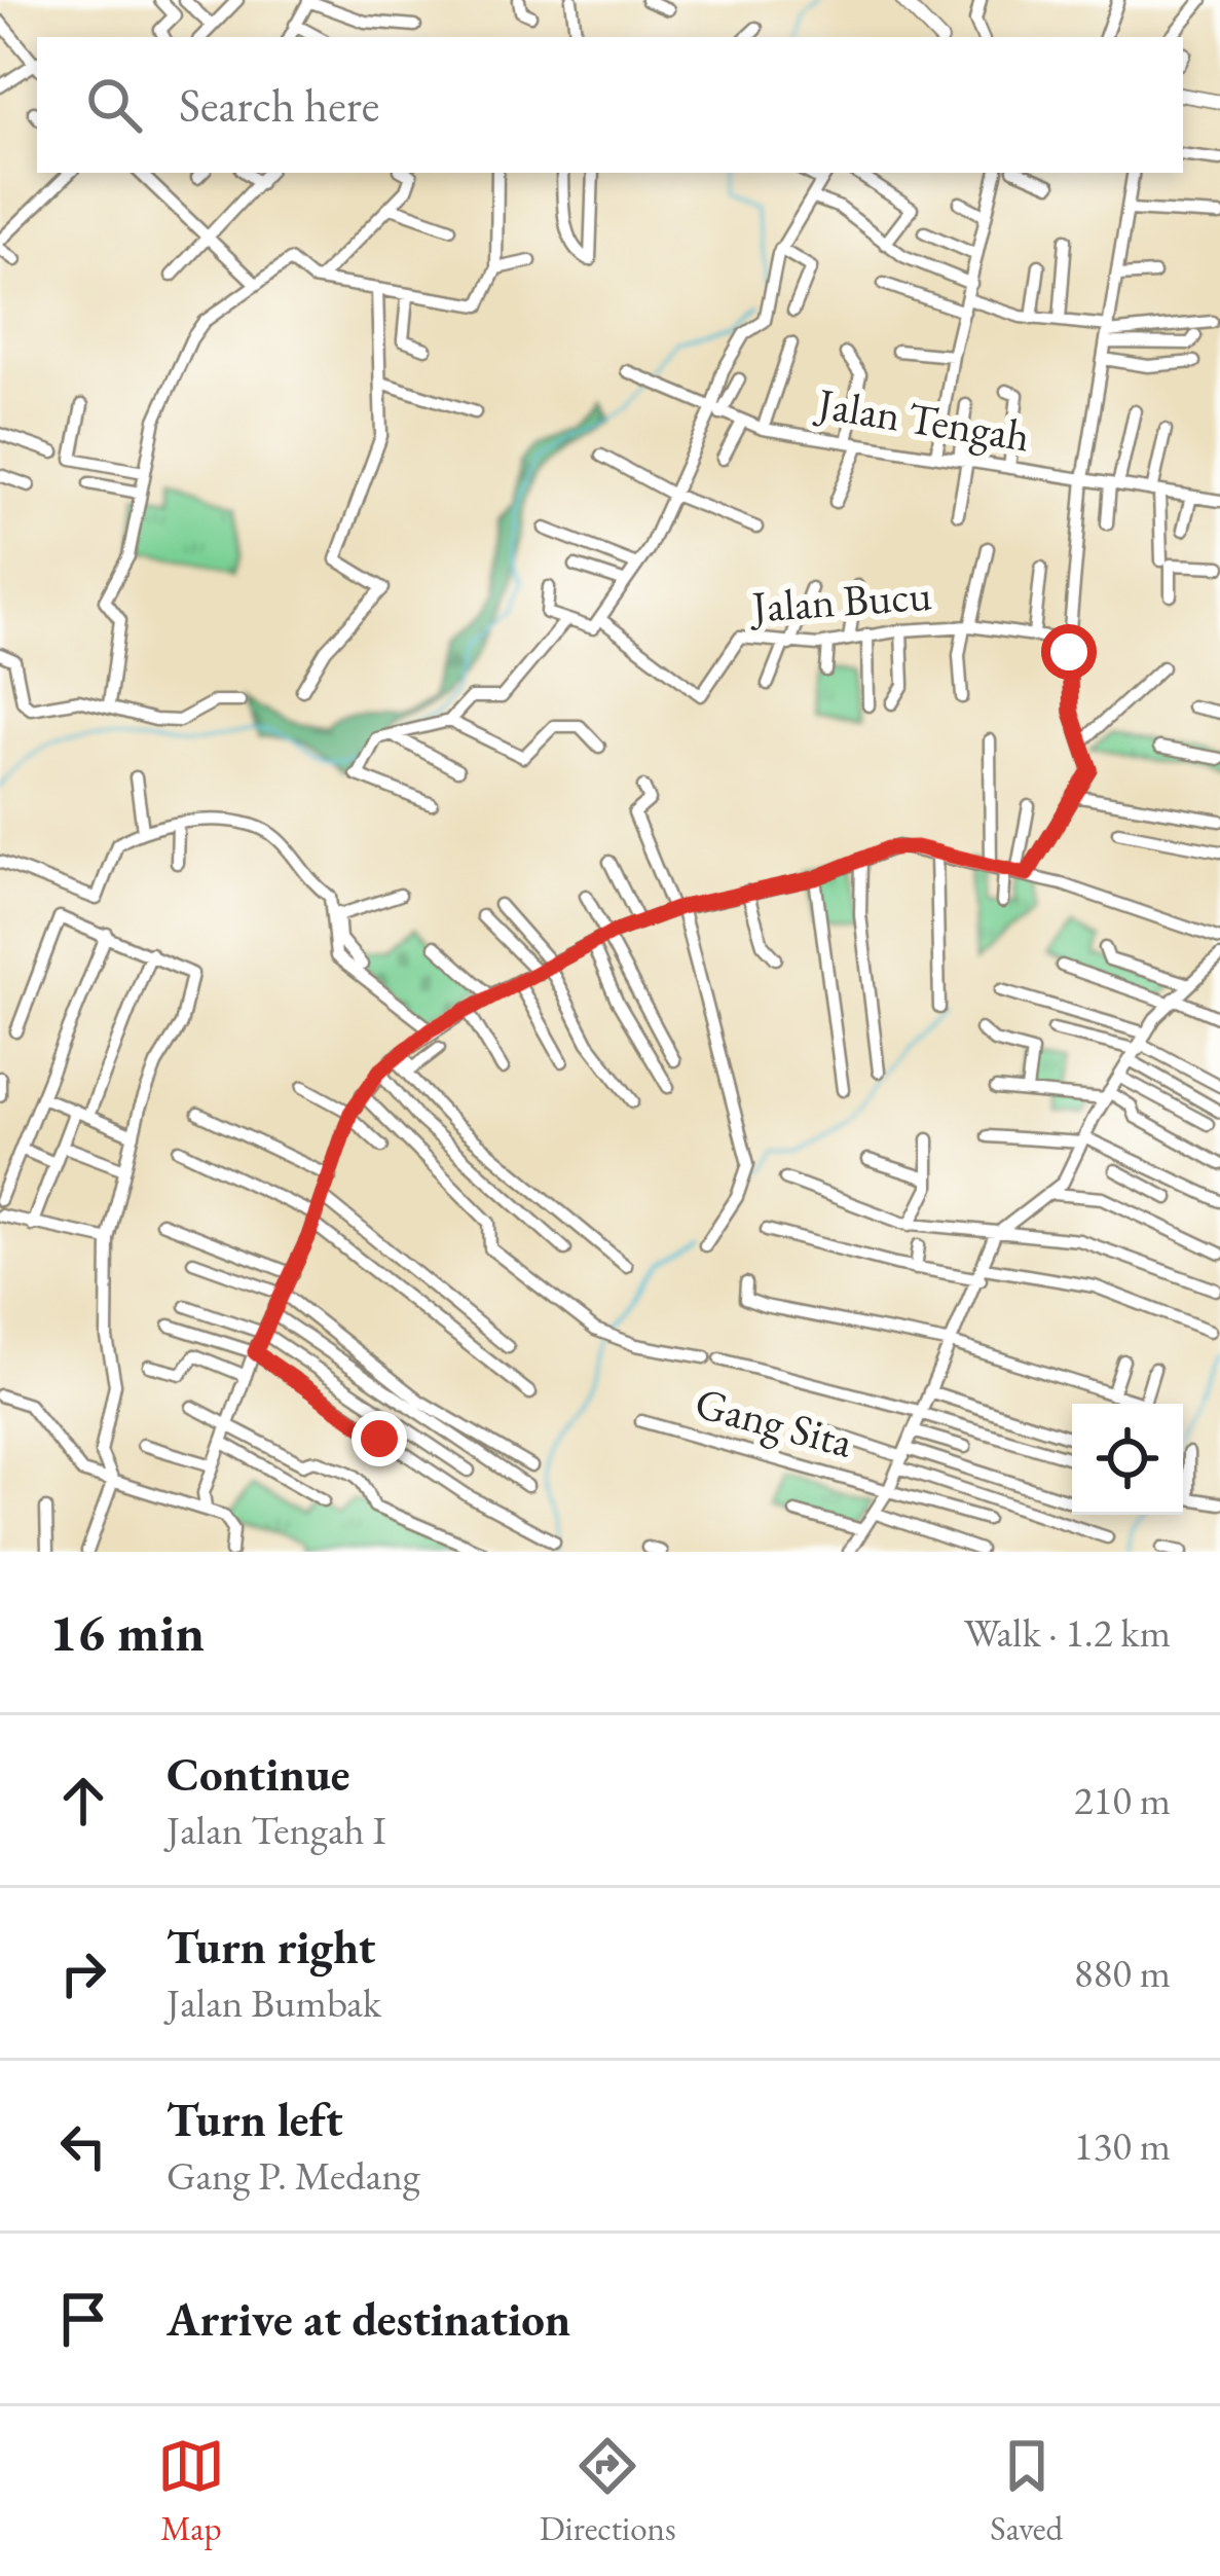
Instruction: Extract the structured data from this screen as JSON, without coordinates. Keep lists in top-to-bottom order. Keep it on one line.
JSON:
{"streets":{"street":["Jalan Tengah","Jalan Bucu","Gang Sita"]},"page":{"search":"Search here","heading":["16 min","Walk · 1.2 km"],"list":[["Continue","Jalan Tengah I","210 m"],["Turn right","Jalan Bumbak","880 m"],["Turn left","Gang P. Medang","130 m"],"Arrive at destination"],"nav":["Map","Directions","Saved"]}}
